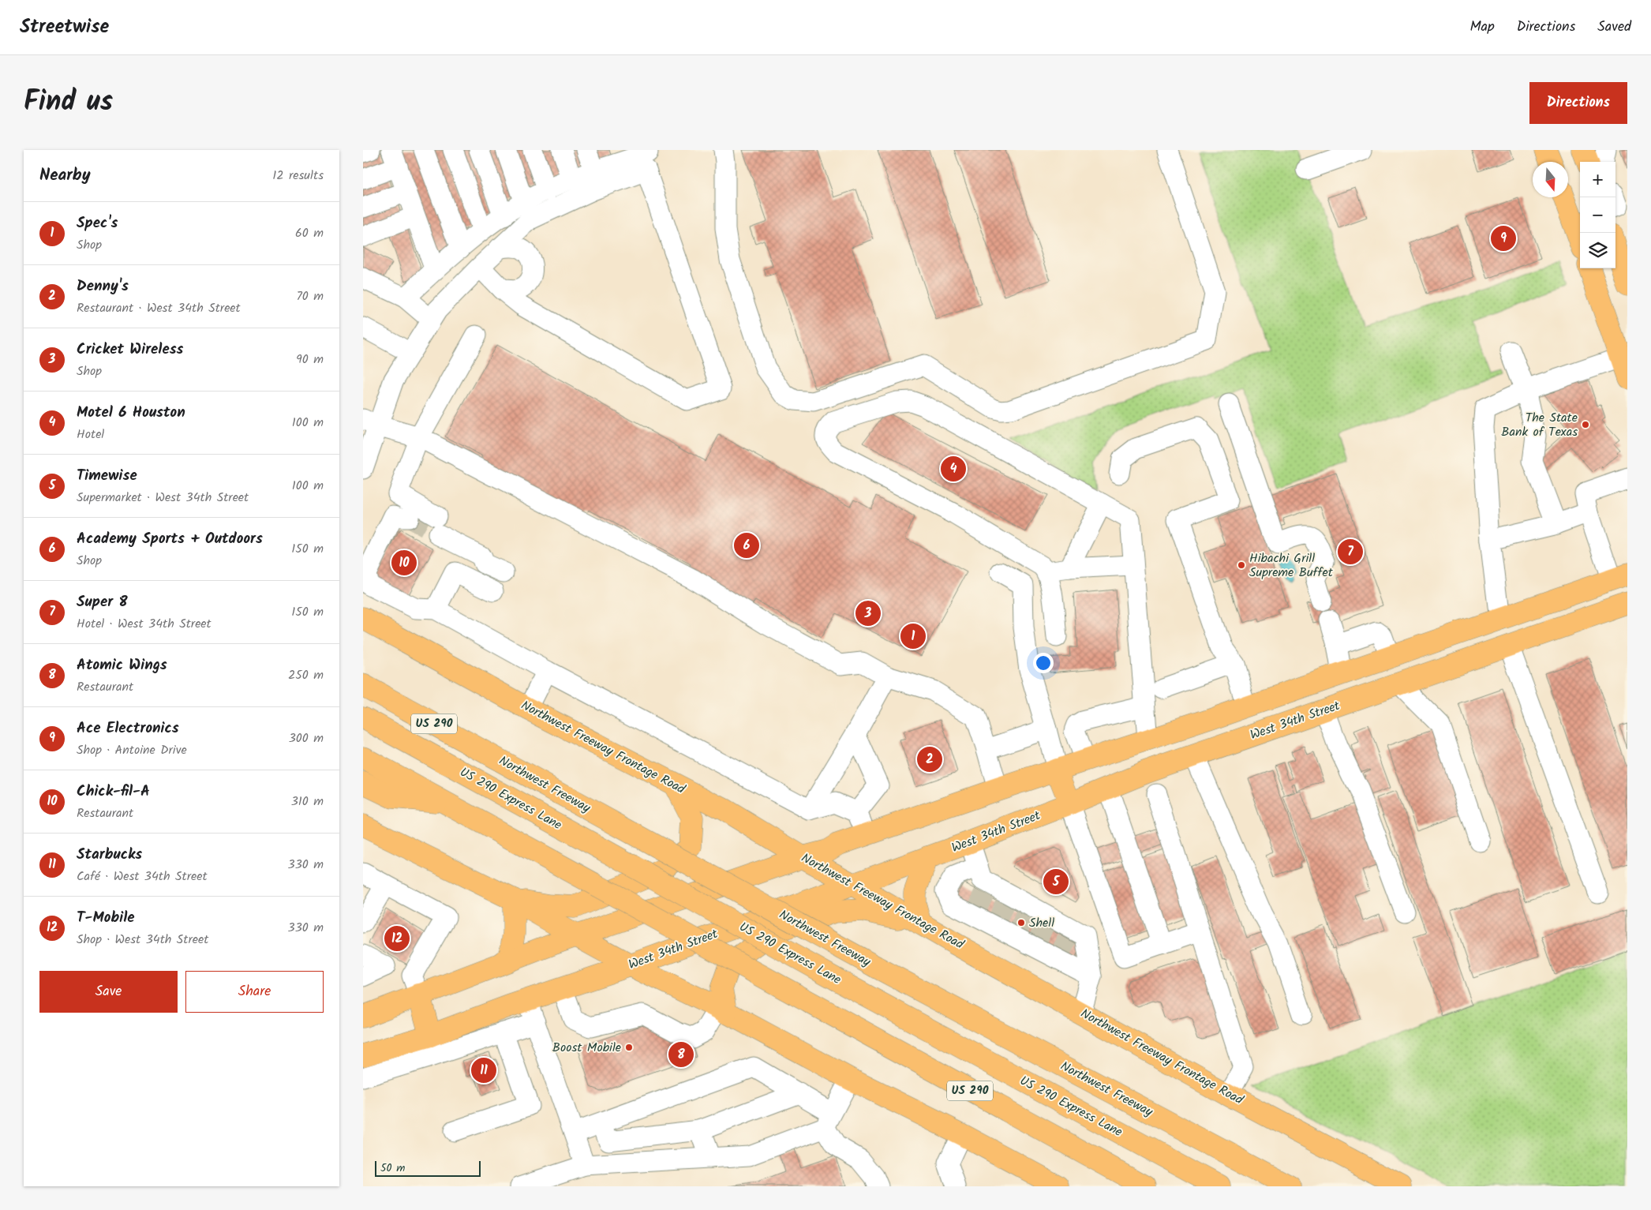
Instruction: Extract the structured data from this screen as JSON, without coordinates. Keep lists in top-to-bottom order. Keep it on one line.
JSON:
{"streets":{"main road":["West 34th Street","US 290","Northwest Freeway Frontage Road","Northwest Freeway","US 290 Express Lane"]},"crossings":[["West 34th Street","Northwest Freeway Frontage Road"]],"places":["The State Bank of Texas","Hibachi Grill Supreme Buffet","Shell","Boost Mobile"],"scale_bar":"50 m","north":"bottom","page":{"header":"Streetwise","nav":["Map","Directions","Saved"],"title":"Find us","buttons":["Directions",["Save","Share"]],"heading":["Nearby","12 results"],"map_buttons":["+","−"],"list":[{"mark":"1","name":"Spec's","note":"Shop","value":"60 m"},{"mark":"2","name":"Denny's","note":"Restaurant · West 34th Street","value":"70 m"},{"mark":"3","name":"Cricket Wireless","note":"Shop","value":"90 m"},{"mark":"4","name":"Motel 6 Houston","note":"Hotel","value":"100 m"},{"mark":"5","name":"Timewise","note":"Supermarket · West 34th Street","value":"100 m"},{"mark":"6","name":"Academy Sports + Outdoors","note":"Shop","value":"150 m"},{"mark":"7","name":"Super 8","note":"Hotel · West 34th Street","value":"150 m"},{"mark":"8","name":"Atomic Wings","note":"Restaurant","value":"250 m"},{"mark":"9","name":"Ace Electronics","note":"Shop · Antoine Drive","value":"300 m"},{"mark":"10","name":"Chick-fil-A","note":"Restaurant","value":"310 m"},{"mark":"11","name":"Starbucks","note":"Café · West 34th Street","value":"330 m"},{"mark":"12","name":"T-Mobile","note":"Shop · West 34th Street","value":"330 m"}],"pins":["9","4","6","7","10","3","1","2","5","12","8","11"],"scale":"50 m"}}
